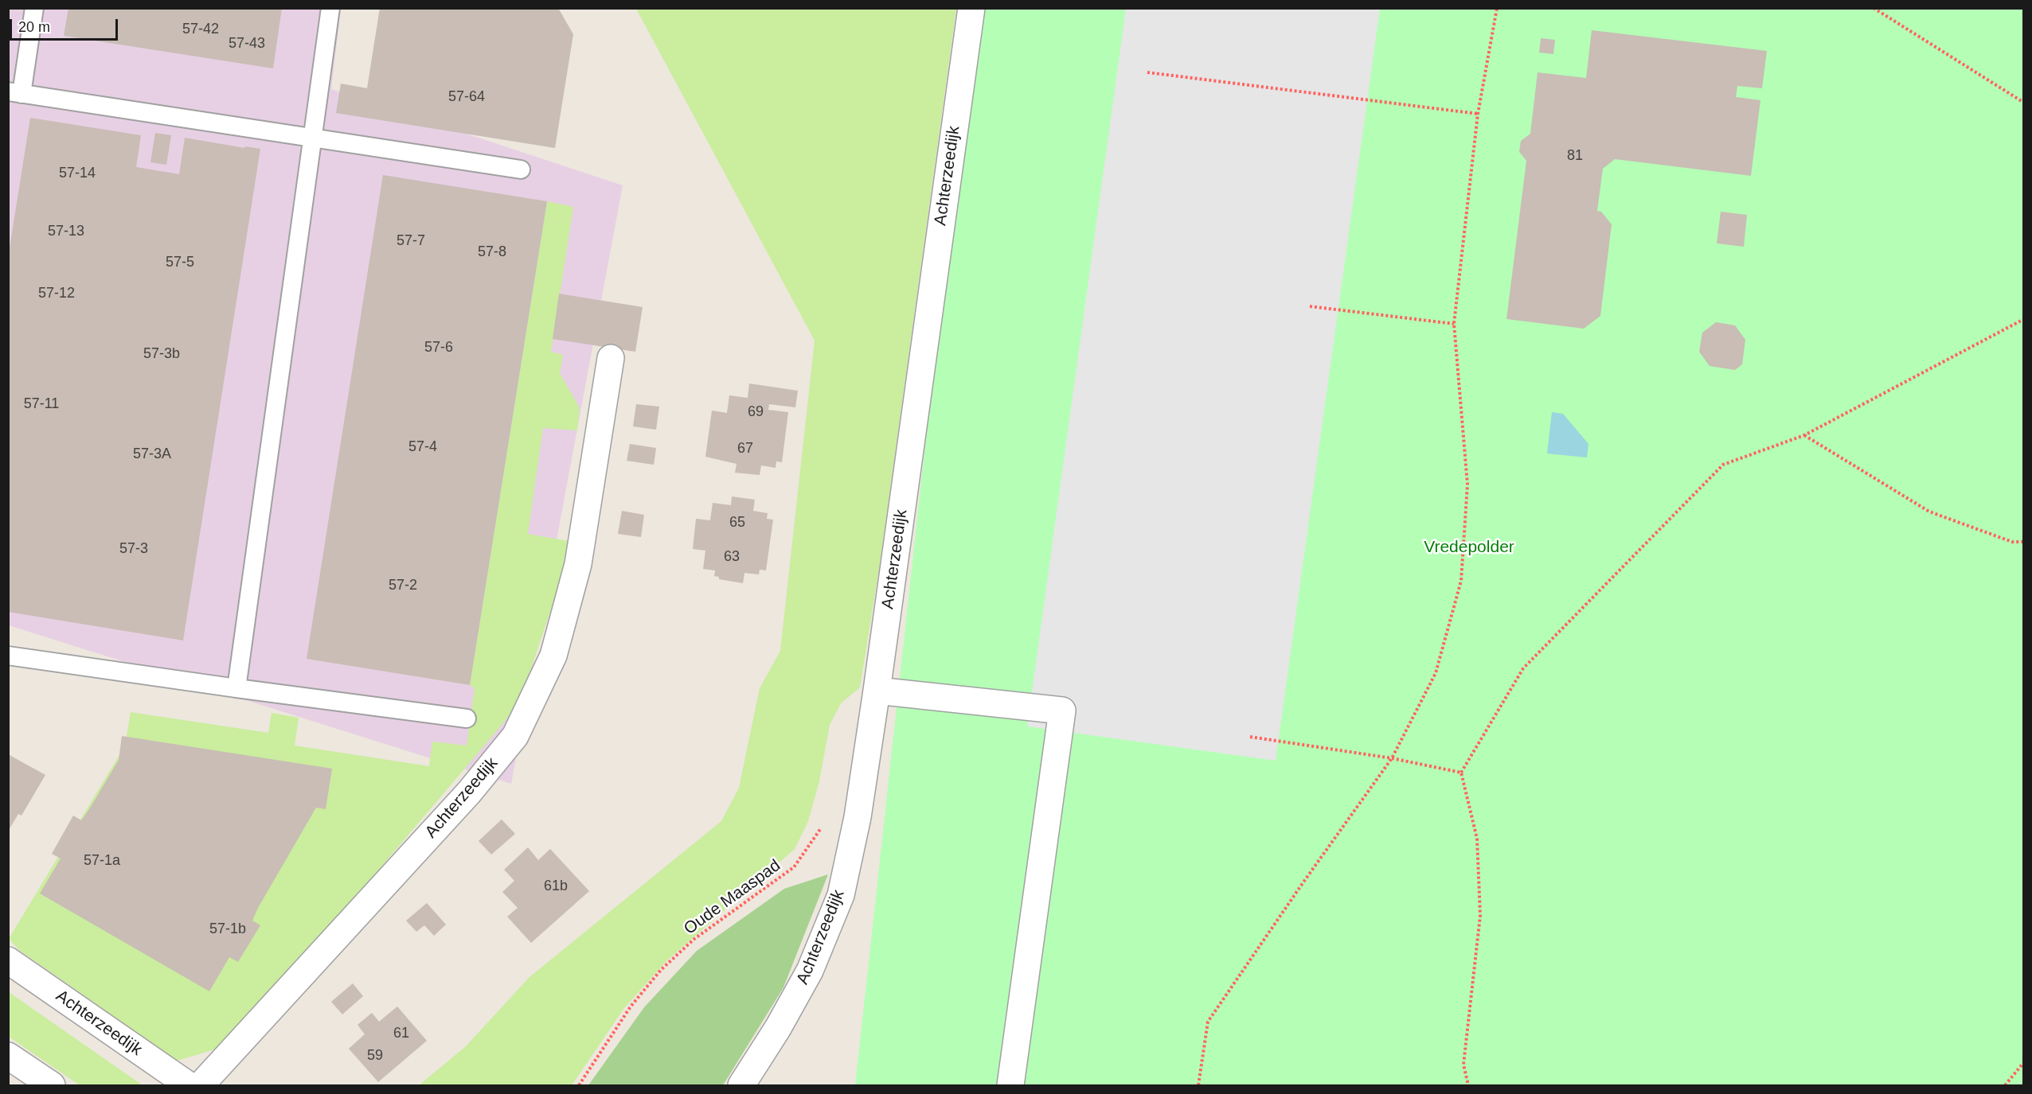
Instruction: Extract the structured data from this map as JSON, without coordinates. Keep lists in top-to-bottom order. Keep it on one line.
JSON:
{"streets":{"street":["Achterzeedijk"],"path":["Oude Maaspad"]},"parks":["Vredepolder"],"house_numbers":["57-42","57-43","57-64","81","57-14","57-13","57-7","57-8","57-5","57-12","57-6","57-3b","57-11","69","57-4","67","57-3A","65","57-3","63","57-2","57-1a","61b","57-1b","61","59"],"scale_bar":"20 m"}
